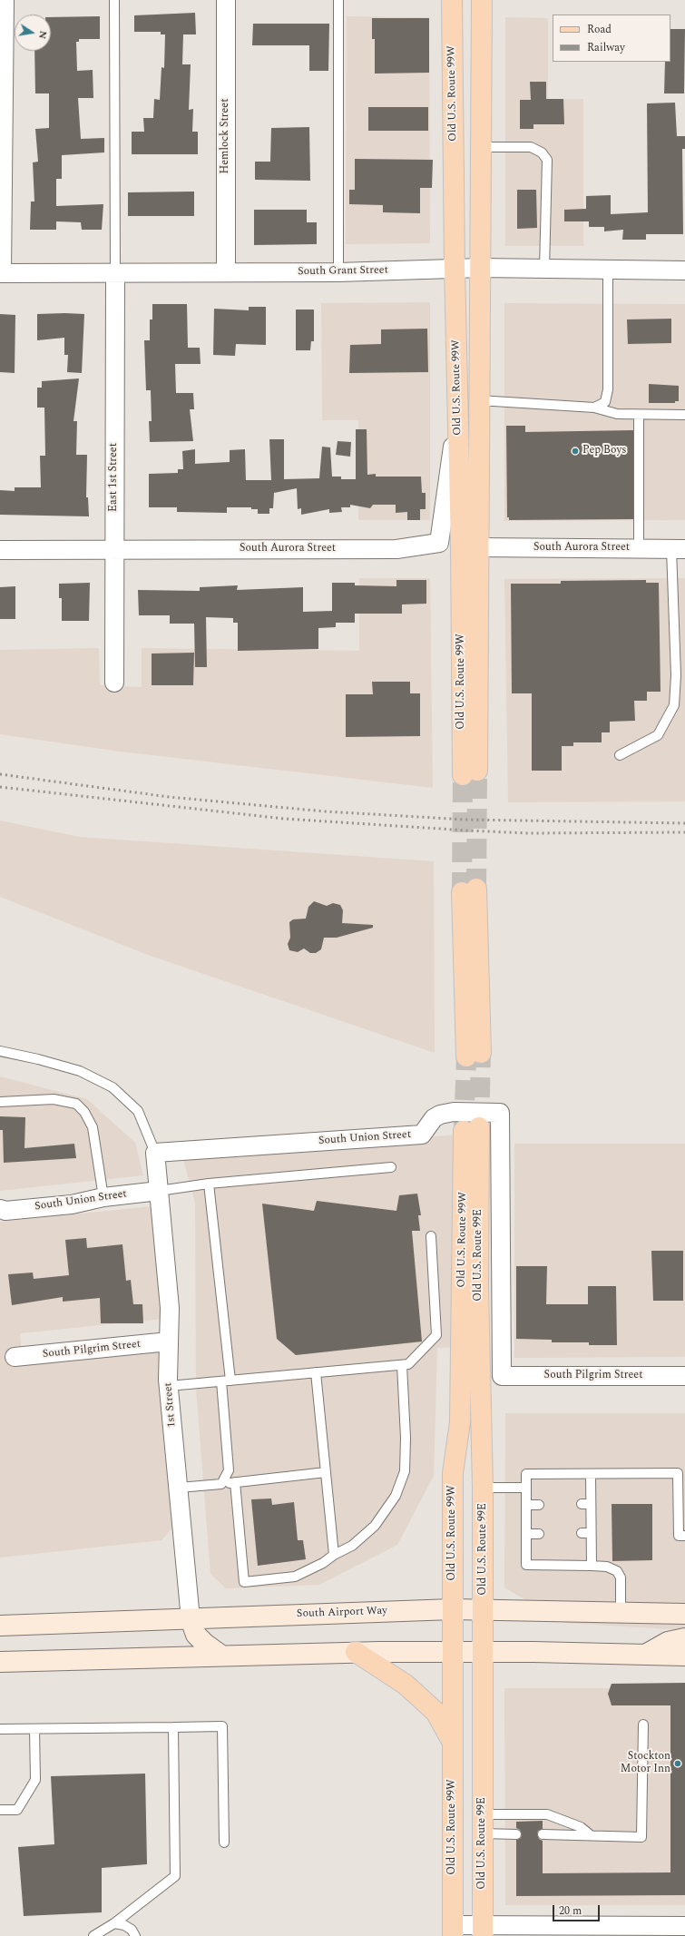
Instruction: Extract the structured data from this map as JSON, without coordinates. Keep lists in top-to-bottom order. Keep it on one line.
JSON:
{"streets":{"main road":["Old U.S. Route 99W","Old U.S. Route 99E","South Airport Way"],"street":["Hemlock Street","South Grant Street","East 1st Street","South Aurora Street","South Union Street","South Pilgrim Street","1st Street"]},"crossings":[["Old U.S. Route 99W","South Grant Street"],["Old U.S. Route 99W","South Aurora Street"],["Old U.S. Route 99W","Old U.S. Route 99E"],["Old U.S. Route 99W","South Airport Way"],["Hemlock Street","South Grant Street"],["South Grant Street","East 1st Street"],["East 1st Street","South Aurora Street"],["South Union Street","South Pilgrim Street"],["South Union Street","1st Street"],["Old U.S. Route 99E","South Airport Way"],["South Pilgrim Street","1st Street"],["1st Street","South Airport Way"]],"places":["Pep Boys","Stockton Motor Inn"],"legend":["Road","Railway"],"scale_bar":"20 m","north":"right"}
